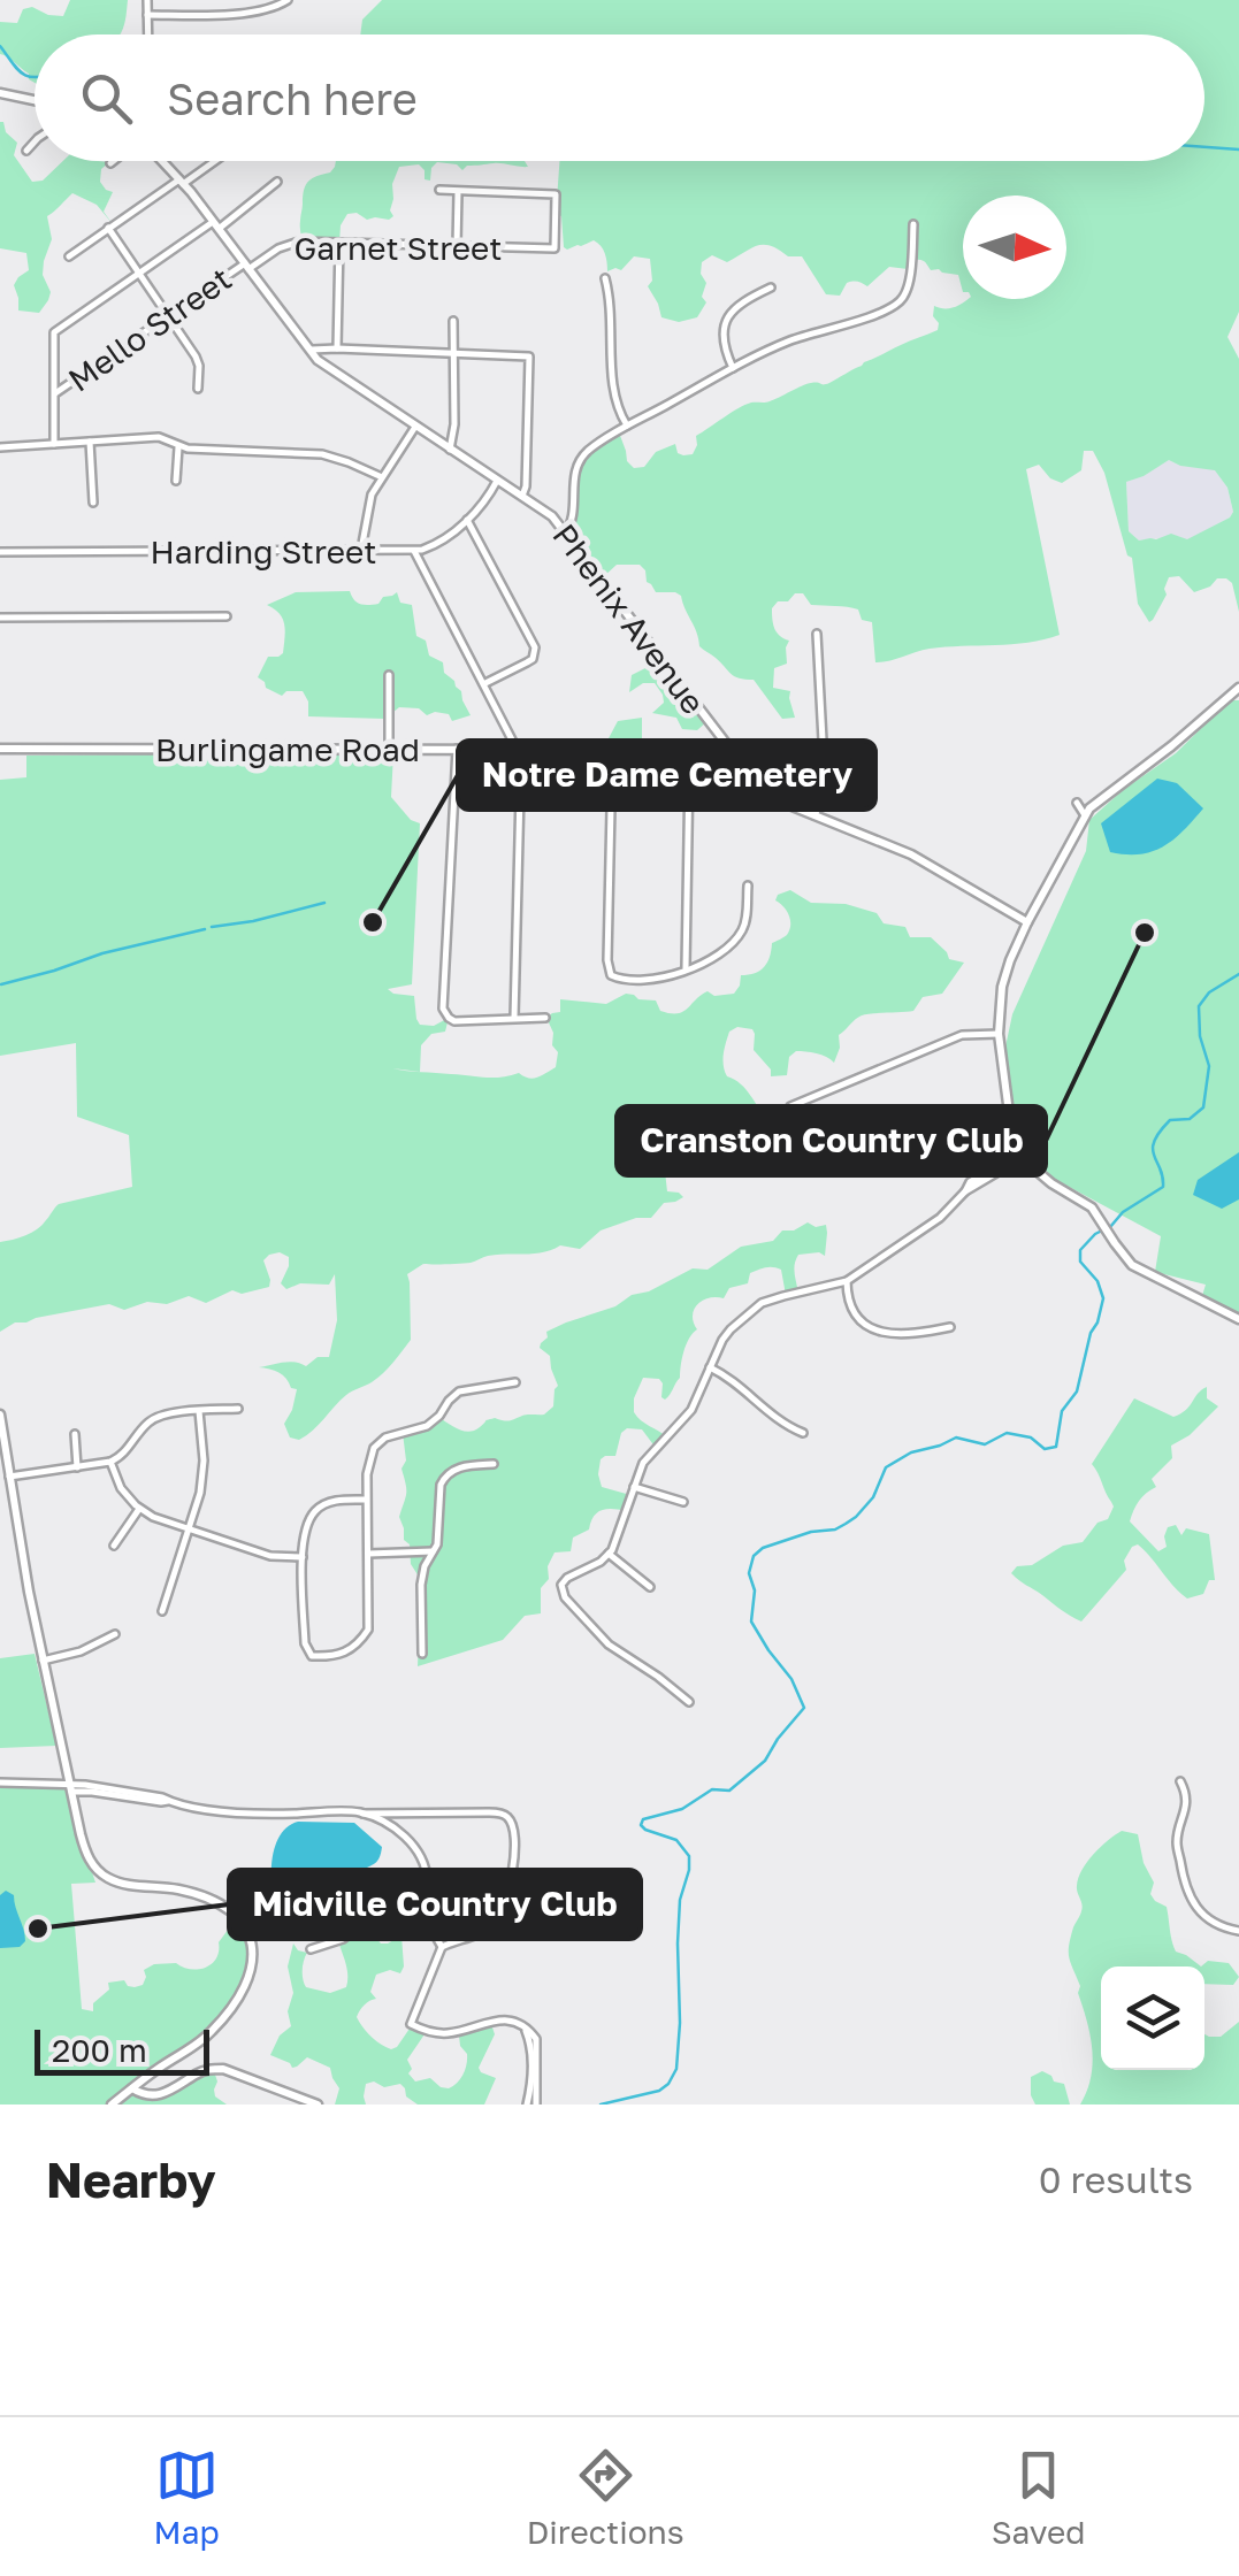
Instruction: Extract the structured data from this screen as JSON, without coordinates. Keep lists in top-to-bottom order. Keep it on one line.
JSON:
{"streets":{"street":["Garnet Street","Mello Street","Harding Street","Phenix Avenue","Burlingame Road"]},"crossings":[["Garnet Street","Mello Street"],["Garnet Street","Phenix Avenue"],["Mello Street","Phenix Avenue"],["Harding Street","Phenix Avenue"],["Phenix Avenue","Burlingame Road"]],"places":["Notre Dame Cemetery","Cranston Country Club","Midville Country Club"],"scale_bar":"200 m","north":"right","page":{"search":"Search here","scale":"200 m","heading":["Nearby","0 results"],"nav":["Map","Directions","Saved"]}}
